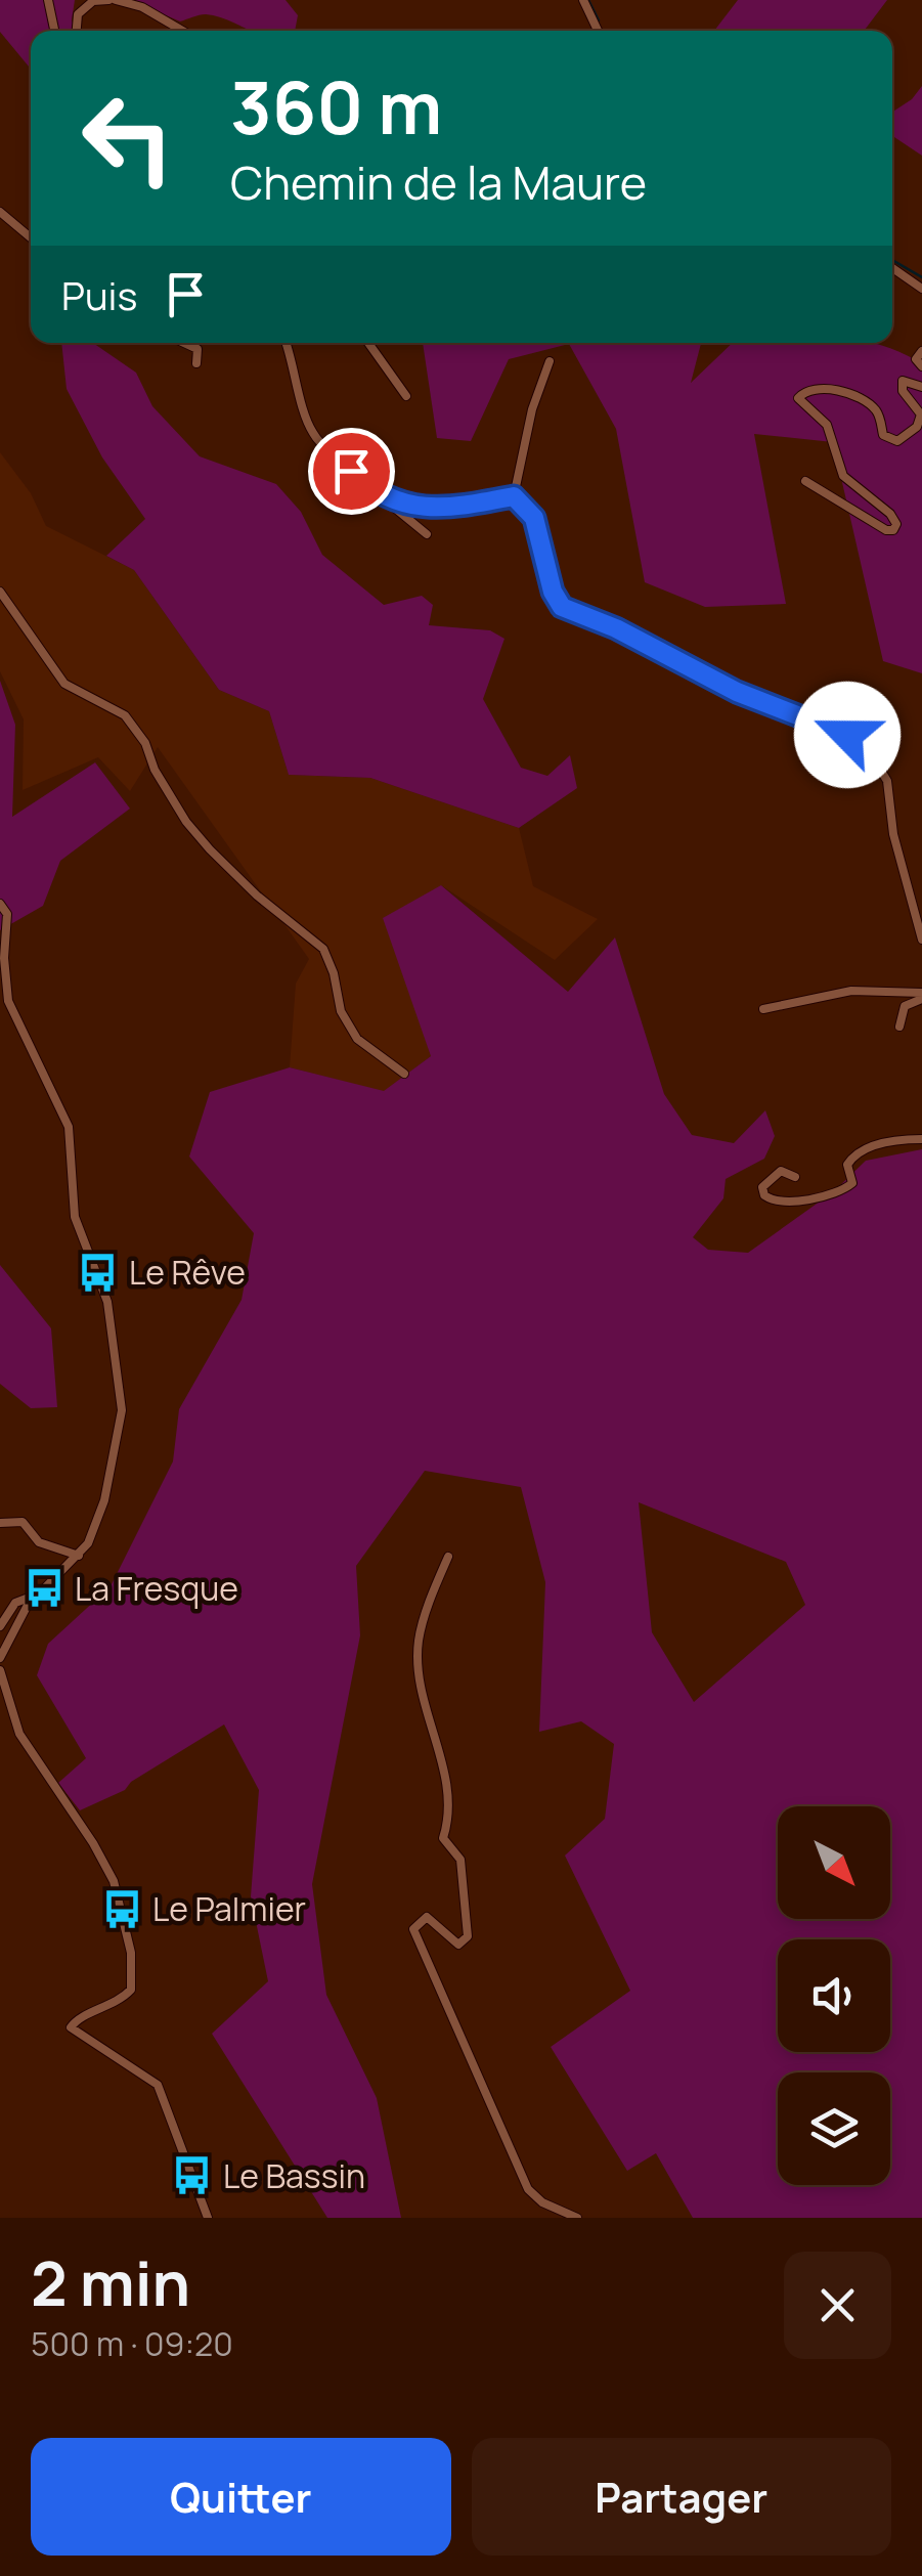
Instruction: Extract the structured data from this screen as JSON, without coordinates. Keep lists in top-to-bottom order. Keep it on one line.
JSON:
{"places":{"bus stop":["Le Rêve","La Fresque","Le Palmier","Le Bassin"]},"north":"bottom right","page":{"turn":["360 m","Chemin de la Maure"],"then":"Puis","heading":["2 min","500 m · 09:20"],"buttons":["Quitter","Partager"]}}
